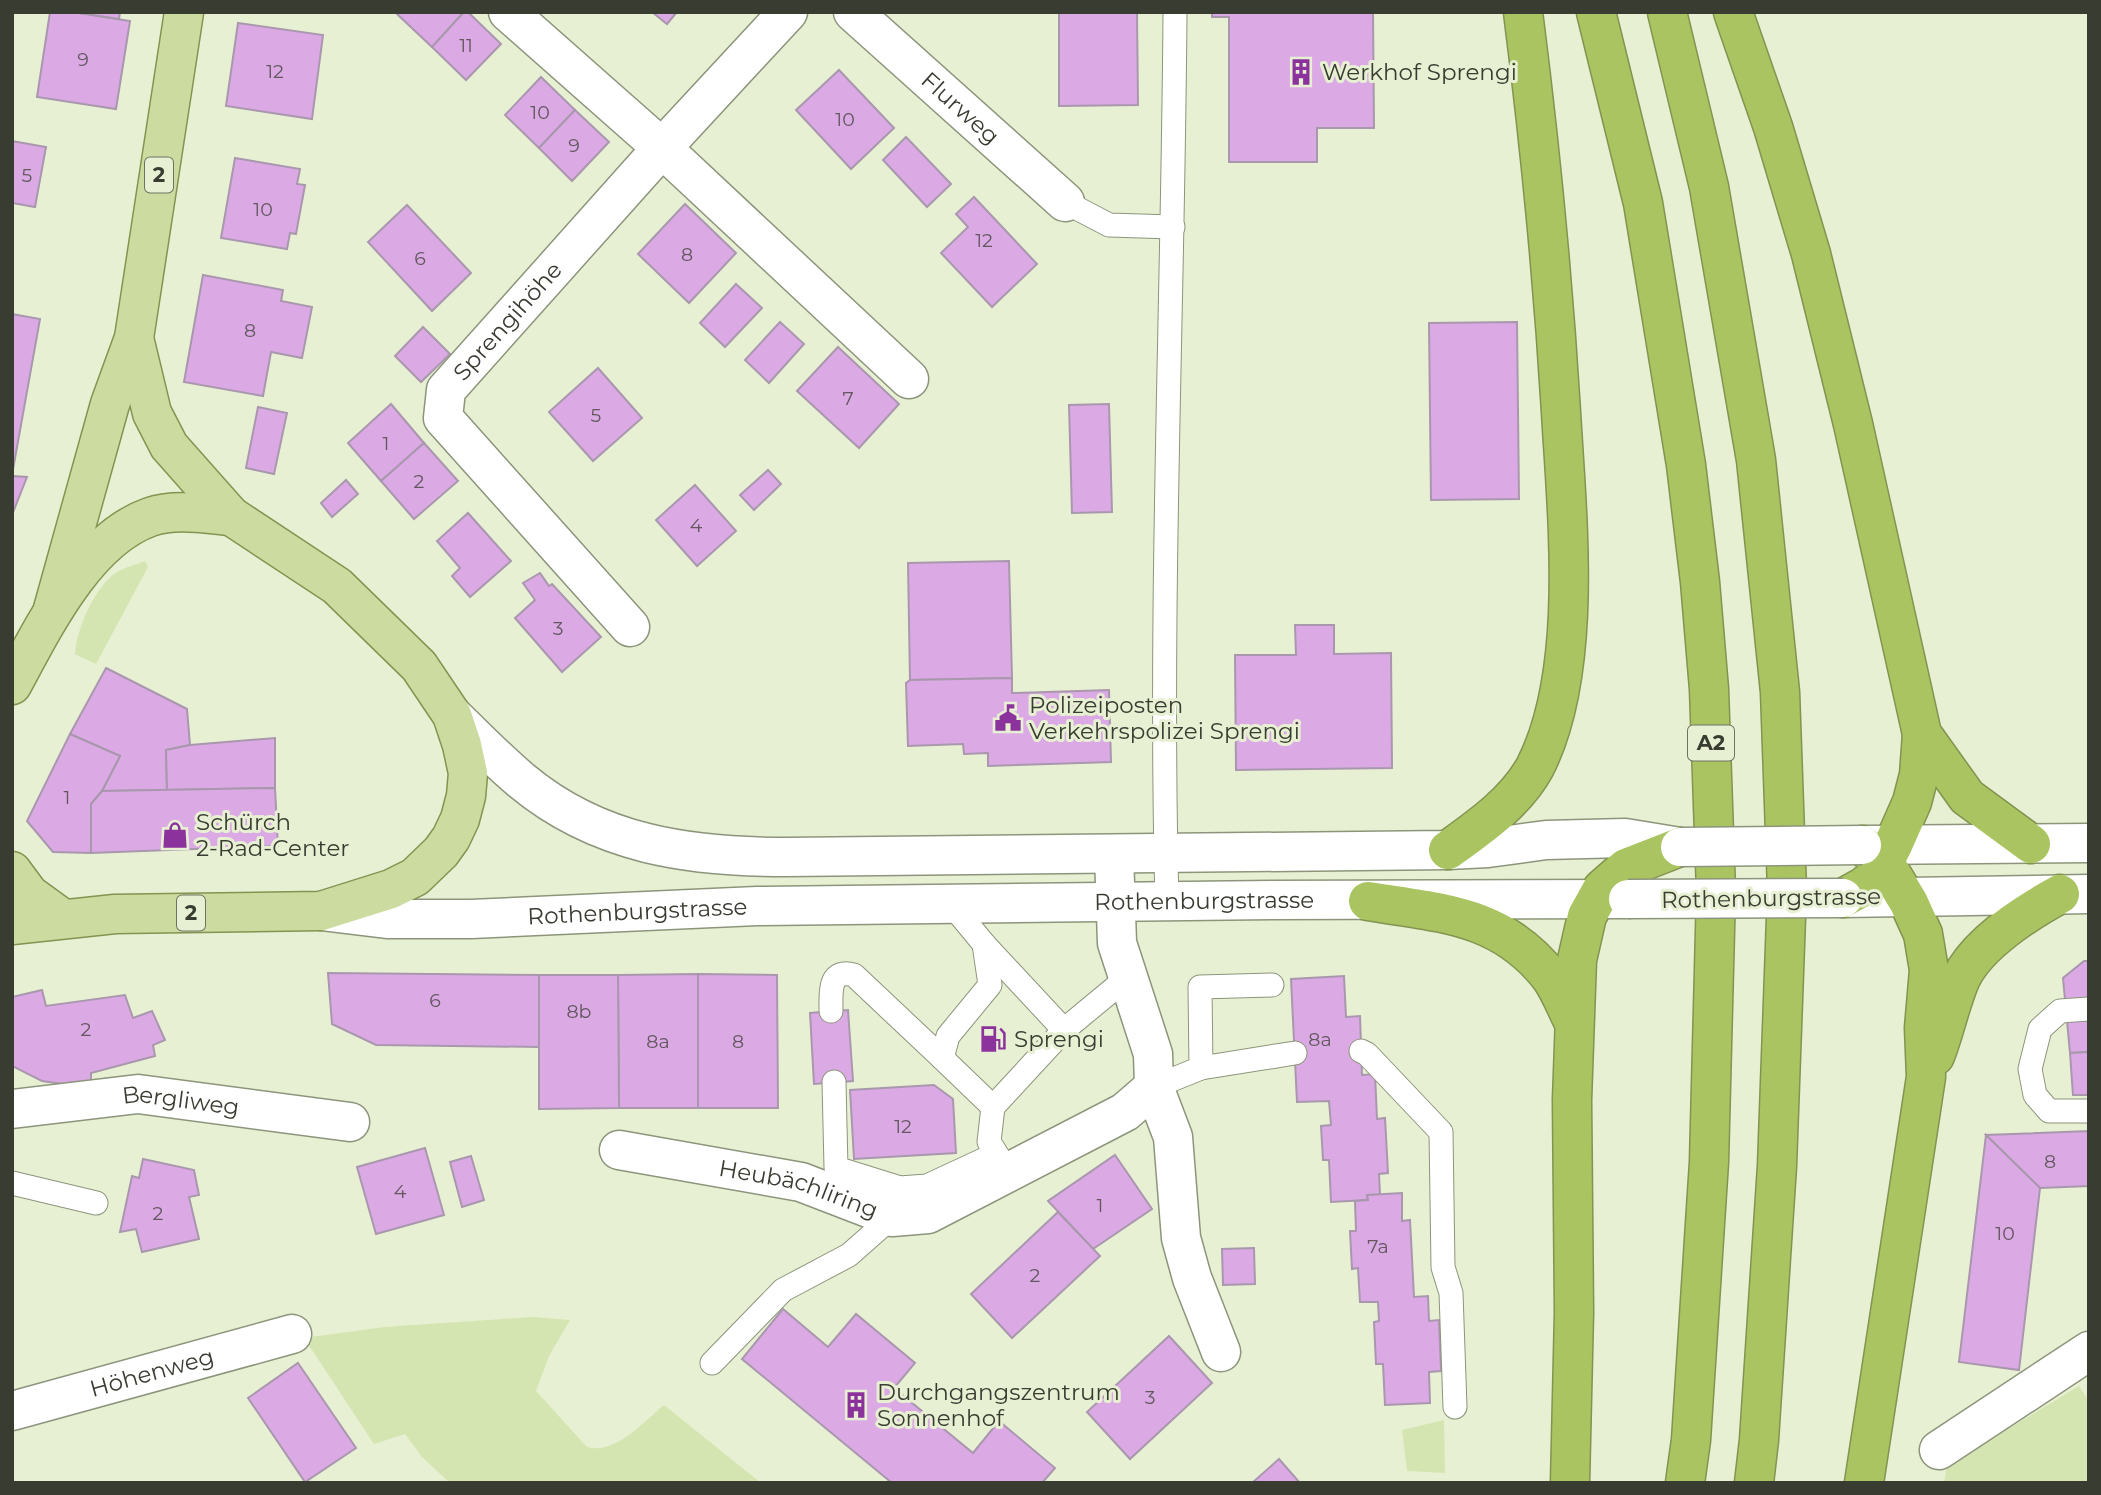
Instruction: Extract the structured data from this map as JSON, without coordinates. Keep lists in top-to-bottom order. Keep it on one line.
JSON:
{"streets":{"highway":["A2"],"main road":["2"],"street":["Flurweg","Sprengihöhe","Rothenburgstrasse","Bergliweg","Heubächliring","Höhenweg"]},"crossings":[["2","Rothenburgstrasse"]],"places":{"building":["Werkhof Sprengi","Durchgangszentrum Sonnenhof"],"public building":["Polizeiposten Verkehrspolizei Sprengi"],"shop":["Schürch 2-Rad-Center"],"fuel station":["Sprengi"]},"house_numbers":["11","9","12","10","10","9","5","10","12","8","6","8","7","5","1","2","4","3","1","6","8b","2","8a","8a","8","12","8","4","1","2","10","7a","2","3"]}
